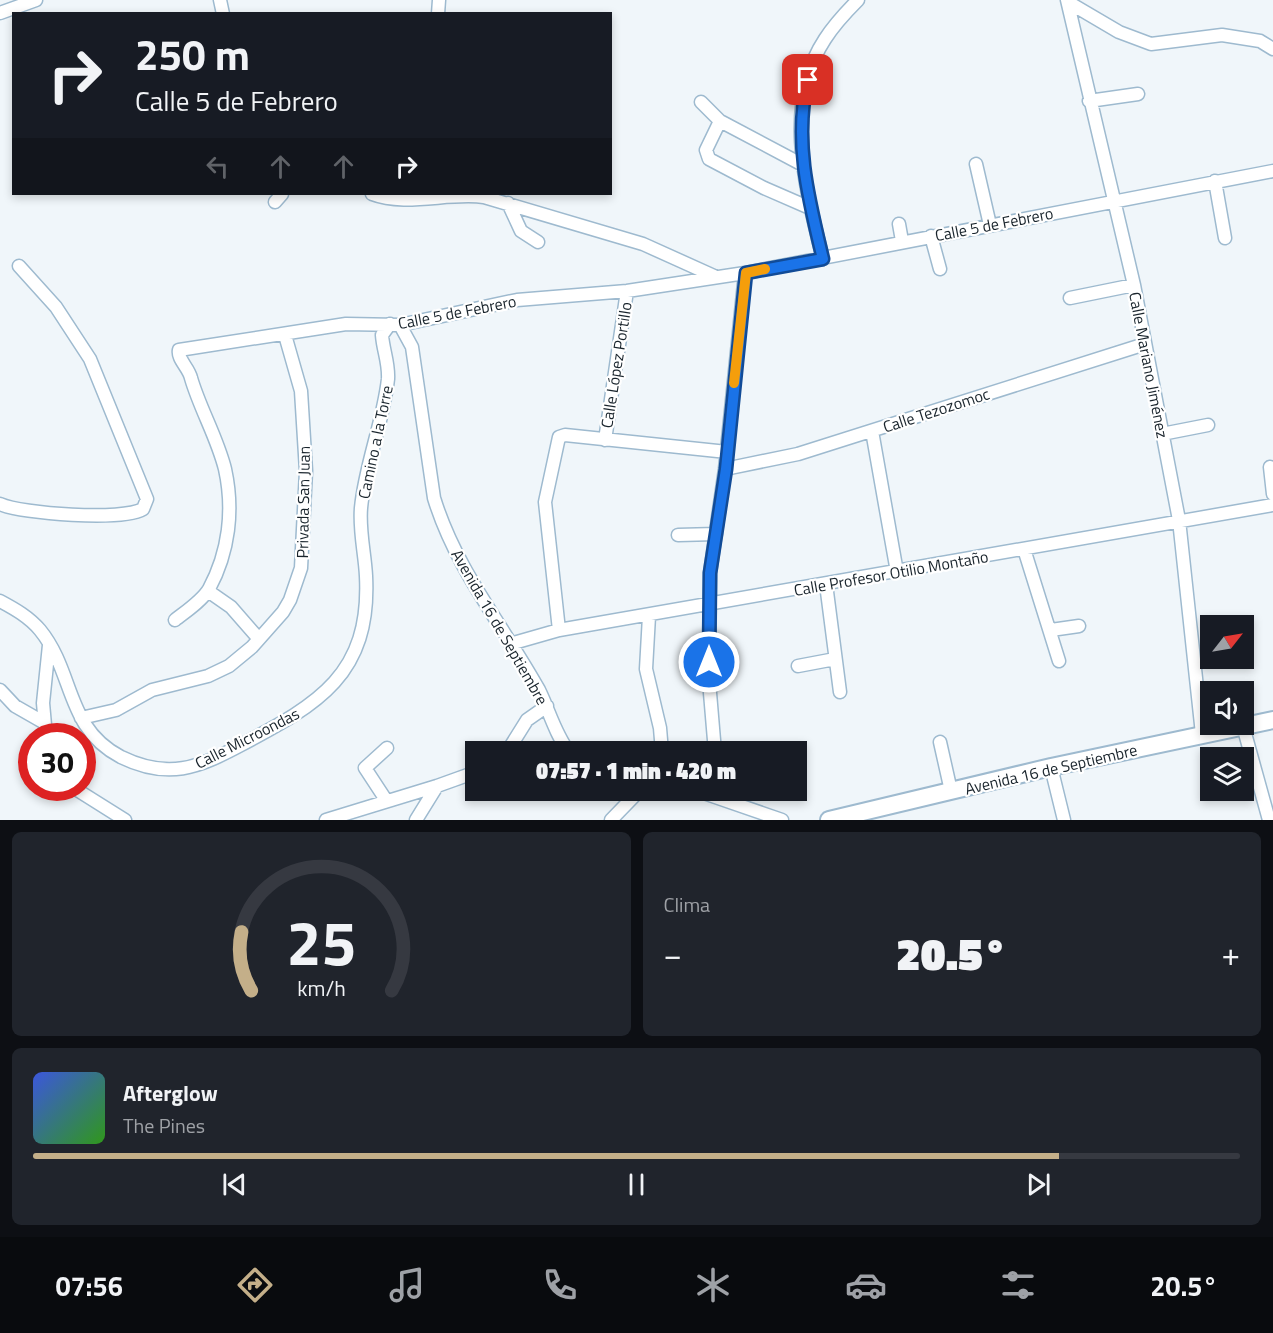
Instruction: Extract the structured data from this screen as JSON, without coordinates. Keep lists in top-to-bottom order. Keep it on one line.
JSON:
{"streets":{"street":["Calle 5 de Febrero","Calle López Portillo","Calle Mariano Jiménez","Calle Tezozomoc","Camino a la Torre","Privada San Juan","Calle Profesor Otilio Montaño","Avenida 16 de Septiembre","Calle Microondas"]},"crossings":[["Calle 5 de Febrero","Calle López Portillo"],["Calle 5 de Febrero","Calle Mariano Jiménez"],["Calle 5 de Febrero","Camino a la Torre"],["Calle 5 de Febrero","Privada San Juan"],["Calle 5 de Febrero","Avenida 16 de Septiembre"],["Calle Mariano Jiménez","Calle Tezozomoc"],["Calle Mariano Jiménez","Calle Profesor Otilio Montaño"],["Camino a la Torre","Avenida 16 de Septiembre"],["Camino a la Torre","Calle Microondas"],["Privada San Juan","Calle Microondas"],["Calle Profesor Otilio Montaño","Avenida 16 de Septiembre"]],"north":"top right","page":{"turn":["250 m","Calle 5 de Febrero"],"limit":"30","trip":"07:57 · 1 min · 420 m","tile":"Clima","heat":["−","20.5°","+"],"song":["Afterglow","The Pines"],"tabs":["07:56","20.5°"],"gauge":["25","km/h"]}}
